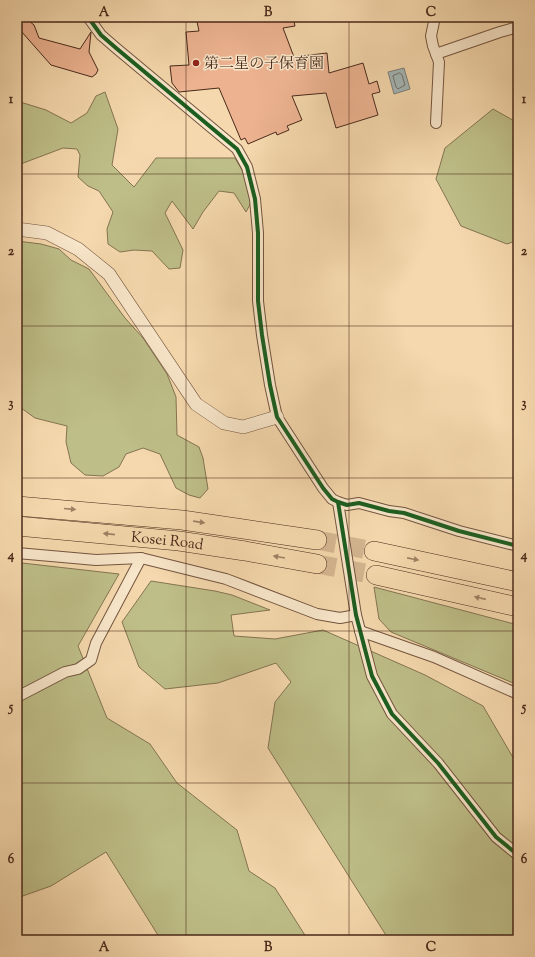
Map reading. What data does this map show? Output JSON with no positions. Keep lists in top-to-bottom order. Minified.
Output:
{"streets":{"highway":["Kosei Road"]},"places":["第二星の子保育園"],"grid":{"columns":["A","B","C"],"rows":["1","2","3","4","5","6"]}}
